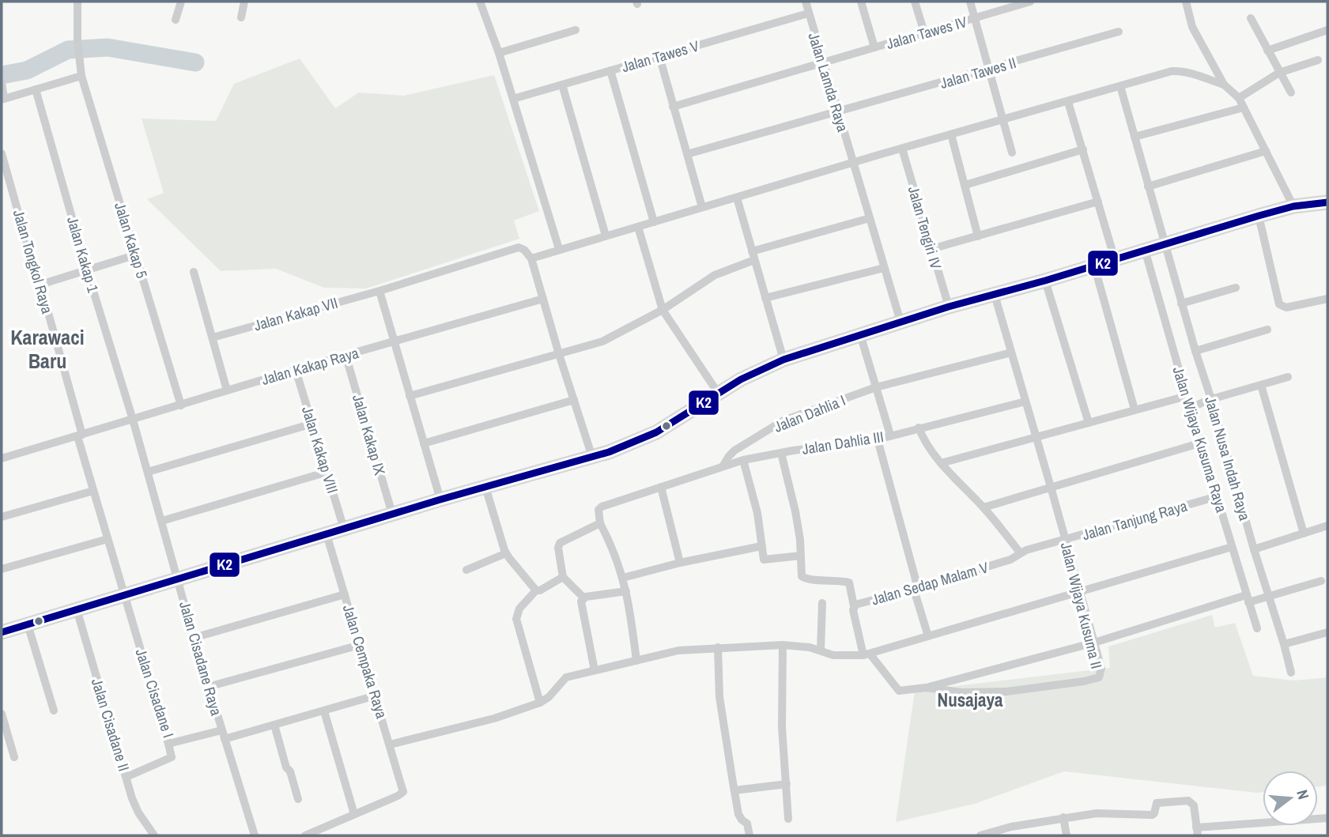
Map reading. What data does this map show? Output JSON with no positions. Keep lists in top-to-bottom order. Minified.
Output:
{"streets":{"street":["Jalan Tawes IV","Jalan Tawes V","Jalan Tawes II","Jalan Lamda Raya","Jalan Tengiri IV","Jalan Kakap 5","Jalan Kakap 1","Jalan Tongkol Raya","Jalan Kakap VII","Jalan Kakap Raya","Jalan Dahlia I","Jalan Kakap IX","Jalan Wijaya Kusuma Raya","Jalan Dahlia III","Jalan Kakap VIII","Jalan Nusa Indah Raya","Jalan Tanjung Raya","Jalan Sedap Malam V","Jalan Wijaya Kusuma II","Jalan Cisadane Raya","Jalan Cempaka Raya","Jalan Cisadane I","Jalan Cisadane II"]},"crossings":[["Jalan Tawes IV","Jalan Lamda Raya"],["Jalan Tawes V","Jalan Lamda Raya"],["Jalan Tawes II","Jalan Lamda Raya"],["Jalan Kakap 5","Jalan Kakap Raya"],["Jalan Kakap 1","Jalan Kakap Raya"],["Jalan Kakap 1","Jalan Cisadane Raya"],["Jalan Tongkol Raya","Jalan Kakap Raya"],["Jalan Tongkol Raya","Jalan Cisadane I"],["Jalan Kakap Raya","Jalan Kakap IX"],["Jalan Kakap Raya","Jalan Kakap VIII"],["Jalan Dahlia I","Jalan Dahlia III"],["Jalan Dahlia I","Jalan Wijaya Kusuma II"],["Jalan Wijaya Kusuma Raya","Jalan Tanjung Raya"],["Jalan Dahlia III","Jalan Wijaya Kusuma II"],["Jalan Tanjung Raya","Jalan Sedap Malam V"],["Jalan Tanjung Raya","Jalan Wijaya Kusuma II"],["Jalan Sedap Malam V","Jalan Wijaya Kusuma II"],["Jalan Cisadane Raya","Jalan Cisadane I"],["Jalan Cempaka Raya","Jalan Cisadane I"]],"districts":["Karawaci Baru","Nusajaya"],"lines":["transit line K2"],"north":"right"}
